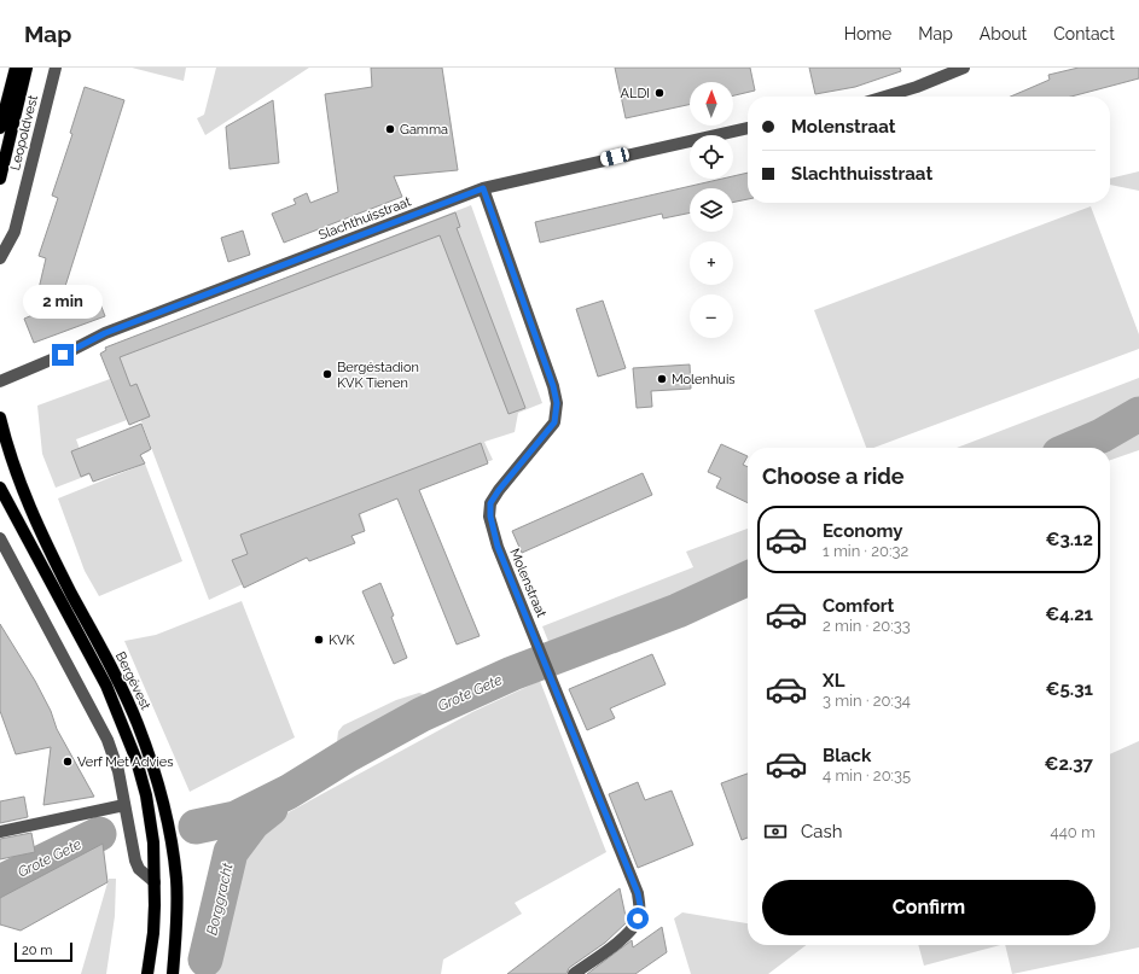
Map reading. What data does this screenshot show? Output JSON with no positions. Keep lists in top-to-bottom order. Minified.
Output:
{"streets":{"main road":["Leopoldvest","Bergévest"],"street":["Slachthuisstraat","Molenstraat"]},"crossings":[["Slachthuisstraat","Molenstraat"]],"water":["Grote Gete","Borggracht"],"places":["ALDI","Gamma","Bergéstadion KVK Tienen","Molenhuis","KVK","Verf Met Advies"],"scale_bar":"20 m","north":"top","page":{"header":"Map","nav":["Home","Map","About","Contact"],"map_buttons":["+","−"],"banner":["Molenstraat","Slachthuisstraat"],"bubble":"2 min","heading":"Choose a ride","list":[{"name":"Economy","note":"1 min · 20:32","value":"€3.12"},{"name":"Comfort","note":"2 min · 20:33","value":"€4.21"},{"name":"XL","note":"3 min · 20:34","value":"€5.31"},{"name":"Black","note":"4 min · 20:35","value":"€2.37"}],"pay":["Cash","440 m"],"buttons":"Confirm","scale":"20 m"}}
